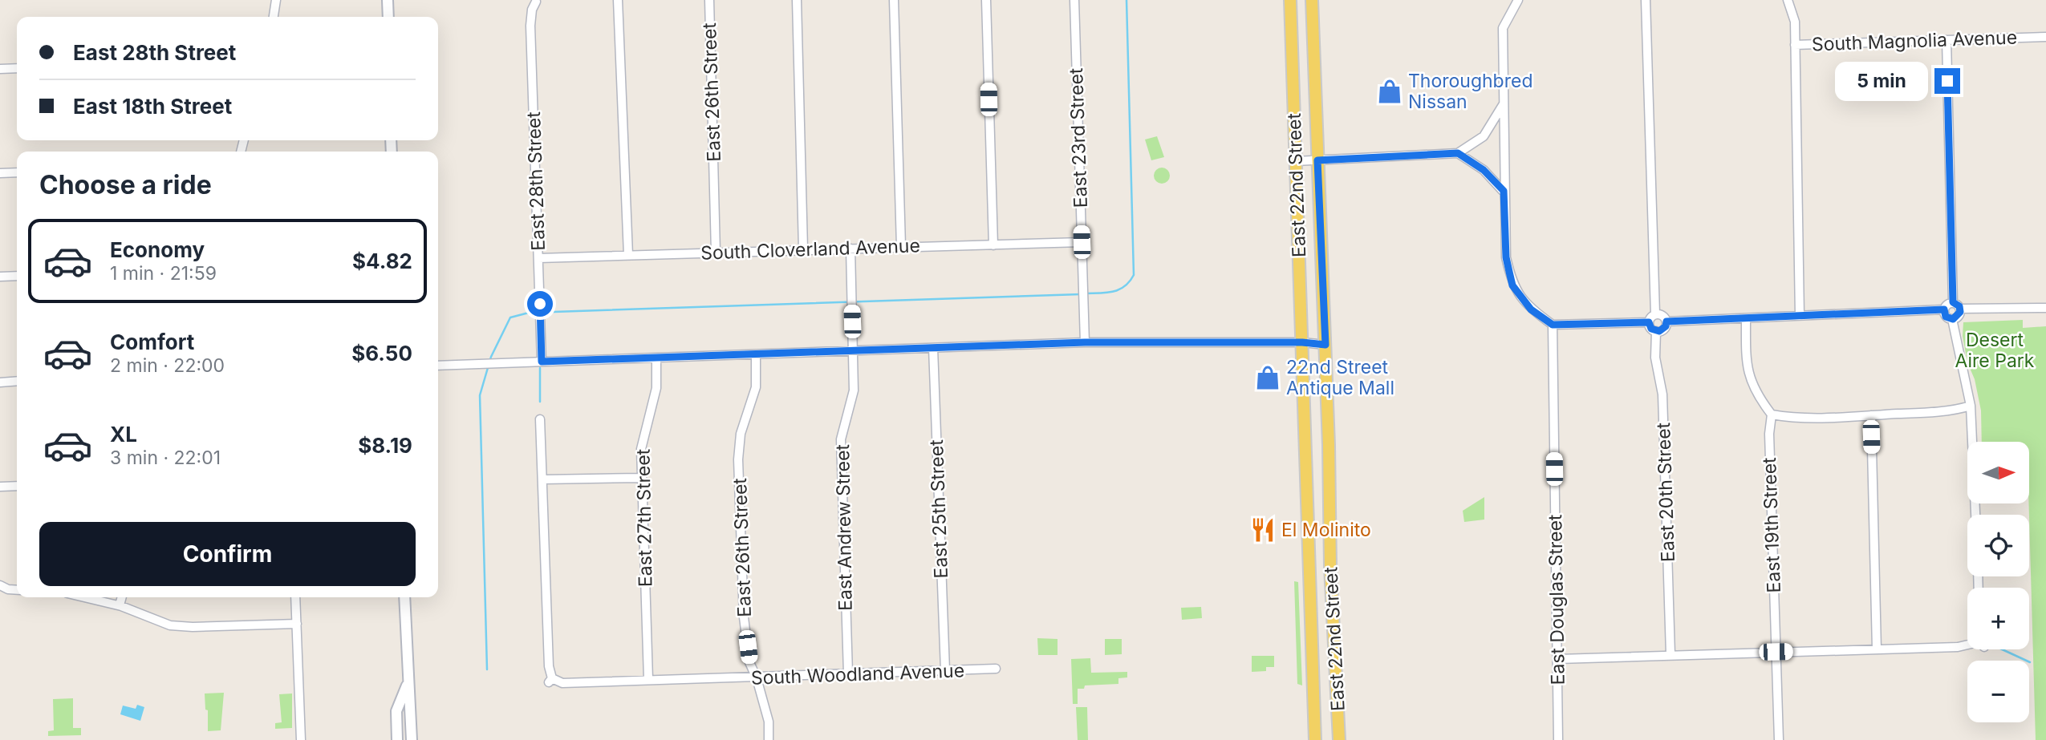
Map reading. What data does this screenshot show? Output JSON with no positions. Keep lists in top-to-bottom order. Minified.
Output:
{"streets":{"main road":["East 22nd Street"],"street":["South Magnolia Avenue","East 26th Street","East 23rd Street","East 28th Street","South Cloverland Avenue","East 20th Street","East 25th Street","East 27th Street","East 19th Street","East Andrew Street","East Douglas Street","South Woodland Avenue"]},"crossings":[["East 26th Street","South Cloverland Avenue"],["East 26th Street","South Woodland Avenue"],["East 23rd Street","South Cloverland Avenue"],["East 28th Street","South Cloverland Avenue"],["South Cloverland Avenue","East Andrew Street"],["East 25th Street","South Woodland Avenue"],["East 27th Street","South Woodland Avenue"],["East Andrew Street","South Woodland Avenue"]],"parks":["Desert Aire Park"],"places":{"shop":["Thoroughbred Nissan","22nd Street Antique Mall"],"restaurant":["El Molinito"]},"north":"right","page":{"banner":["East 28th Street","East 18th Street"],"bubble":"5 min","heading":"Choose a ride","list":[{"name":"Economy","note":"1 min · 21:59","value":"$4.82"},{"name":"Comfort","note":"2 min · 22:00","value":"$6.50"},{"name":"XL","note":"3 min · 22:01","value":"$8.19"}],"map_buttons":["+","−"],"buttons":"Confirm"}}
